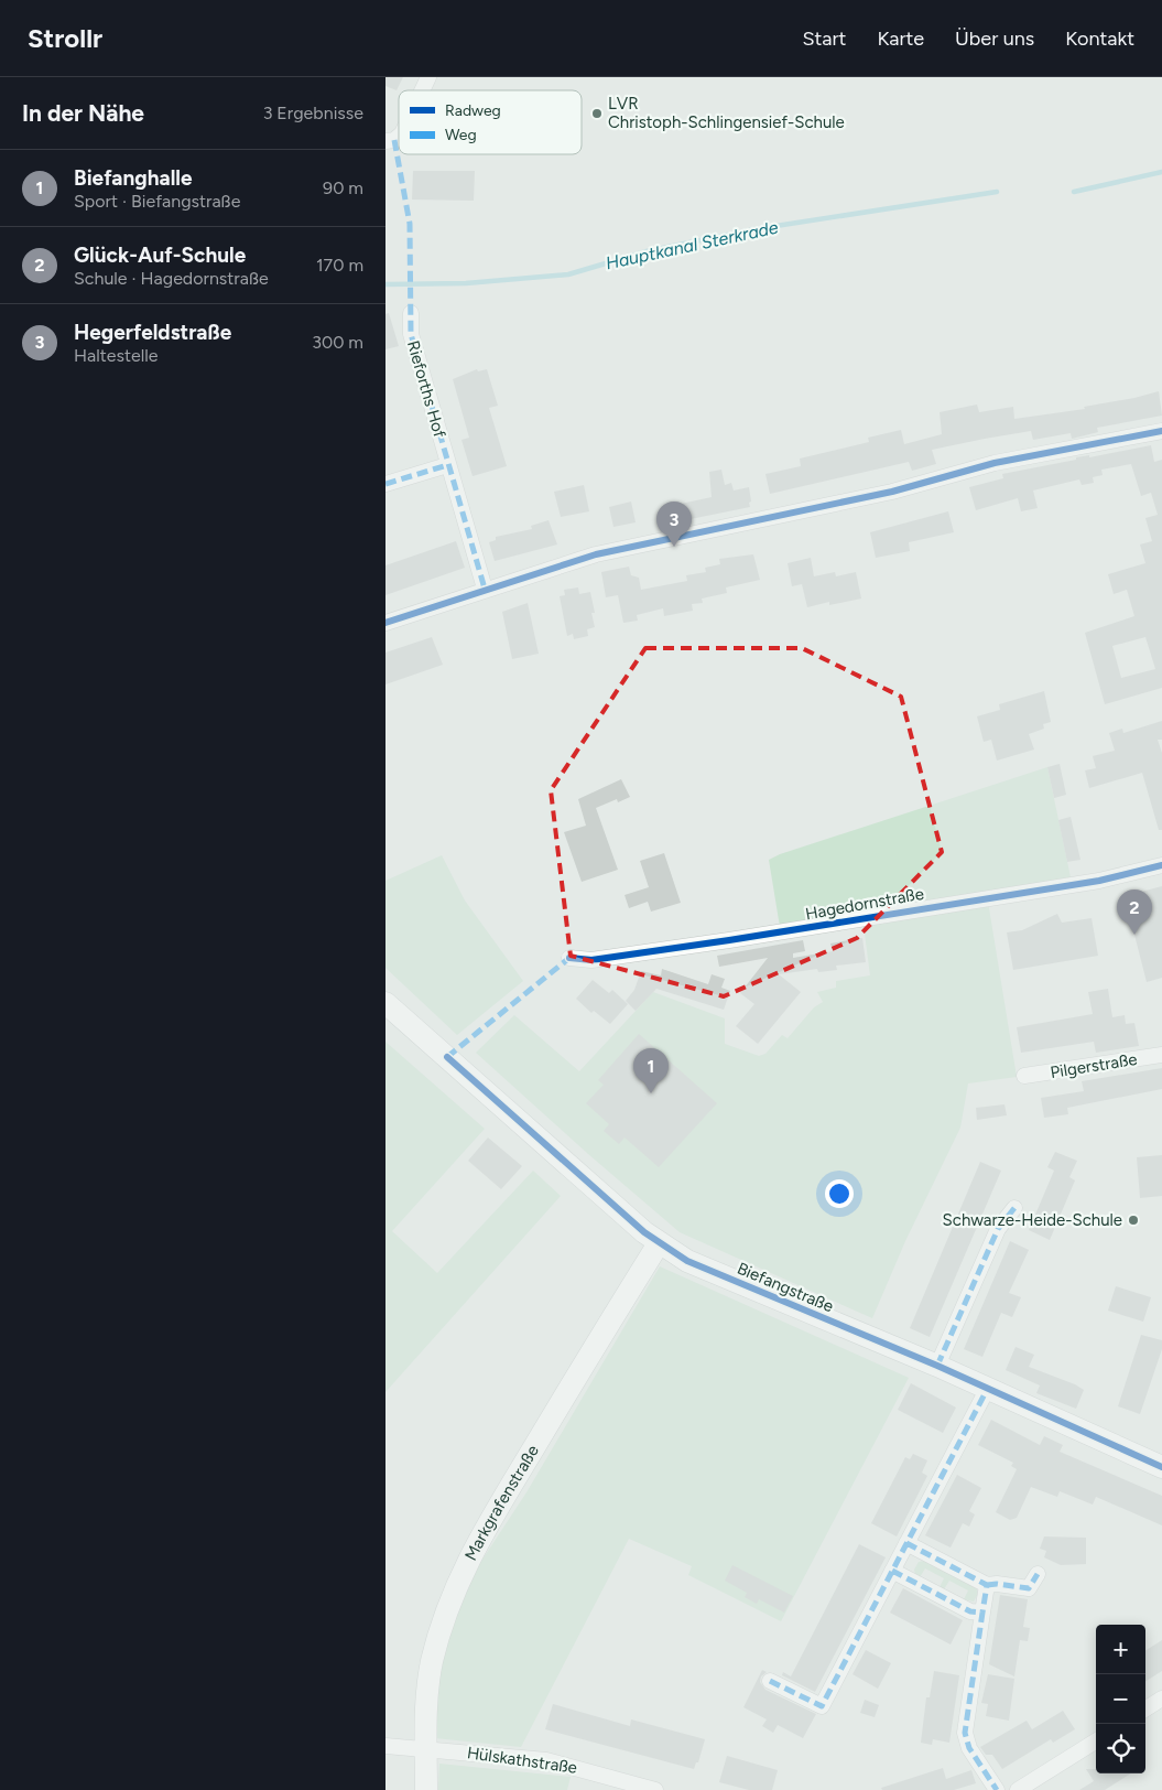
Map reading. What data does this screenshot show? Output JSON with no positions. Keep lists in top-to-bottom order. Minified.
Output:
{"streets":{"main road":["Biefangstraße","Markgrafenstraße"],"street":["Rieforths Hof","Hagedornstraße","Pilgerstraße","Hülskathstraße"]},"crossings":[["Biefangstraße","Markgrafenstraße"],["Markgrafenstraße","Hülskathstraße"]],"water":["Hauptkanal Sterkrade"],"places":["LVR Christoph-Schlingensief-Schule","Schwarze-Heide-Schule"],"legend":["Radweg","Weg"],"page":{"header":"Strollr","nav":["Start","Karte","Über uns","Kontakt"],"heading":["In der Nähe","3 Ergebnisse"],"list":[{"mark":"1","name":"Biefanghalle","note":"Sport · Biefangstraße","value":"90 m"},{"mark":"2","name":"Glück-Auf-Schule","note":"Schule · Hagedornstraße","value":"170 m"},{"mark":"3","name":"Hegerfeldstraße","note":"Haltestelle","value":"300 m"}],"pins":["3","2","1"],"map_buttons":["+","−"]}}
